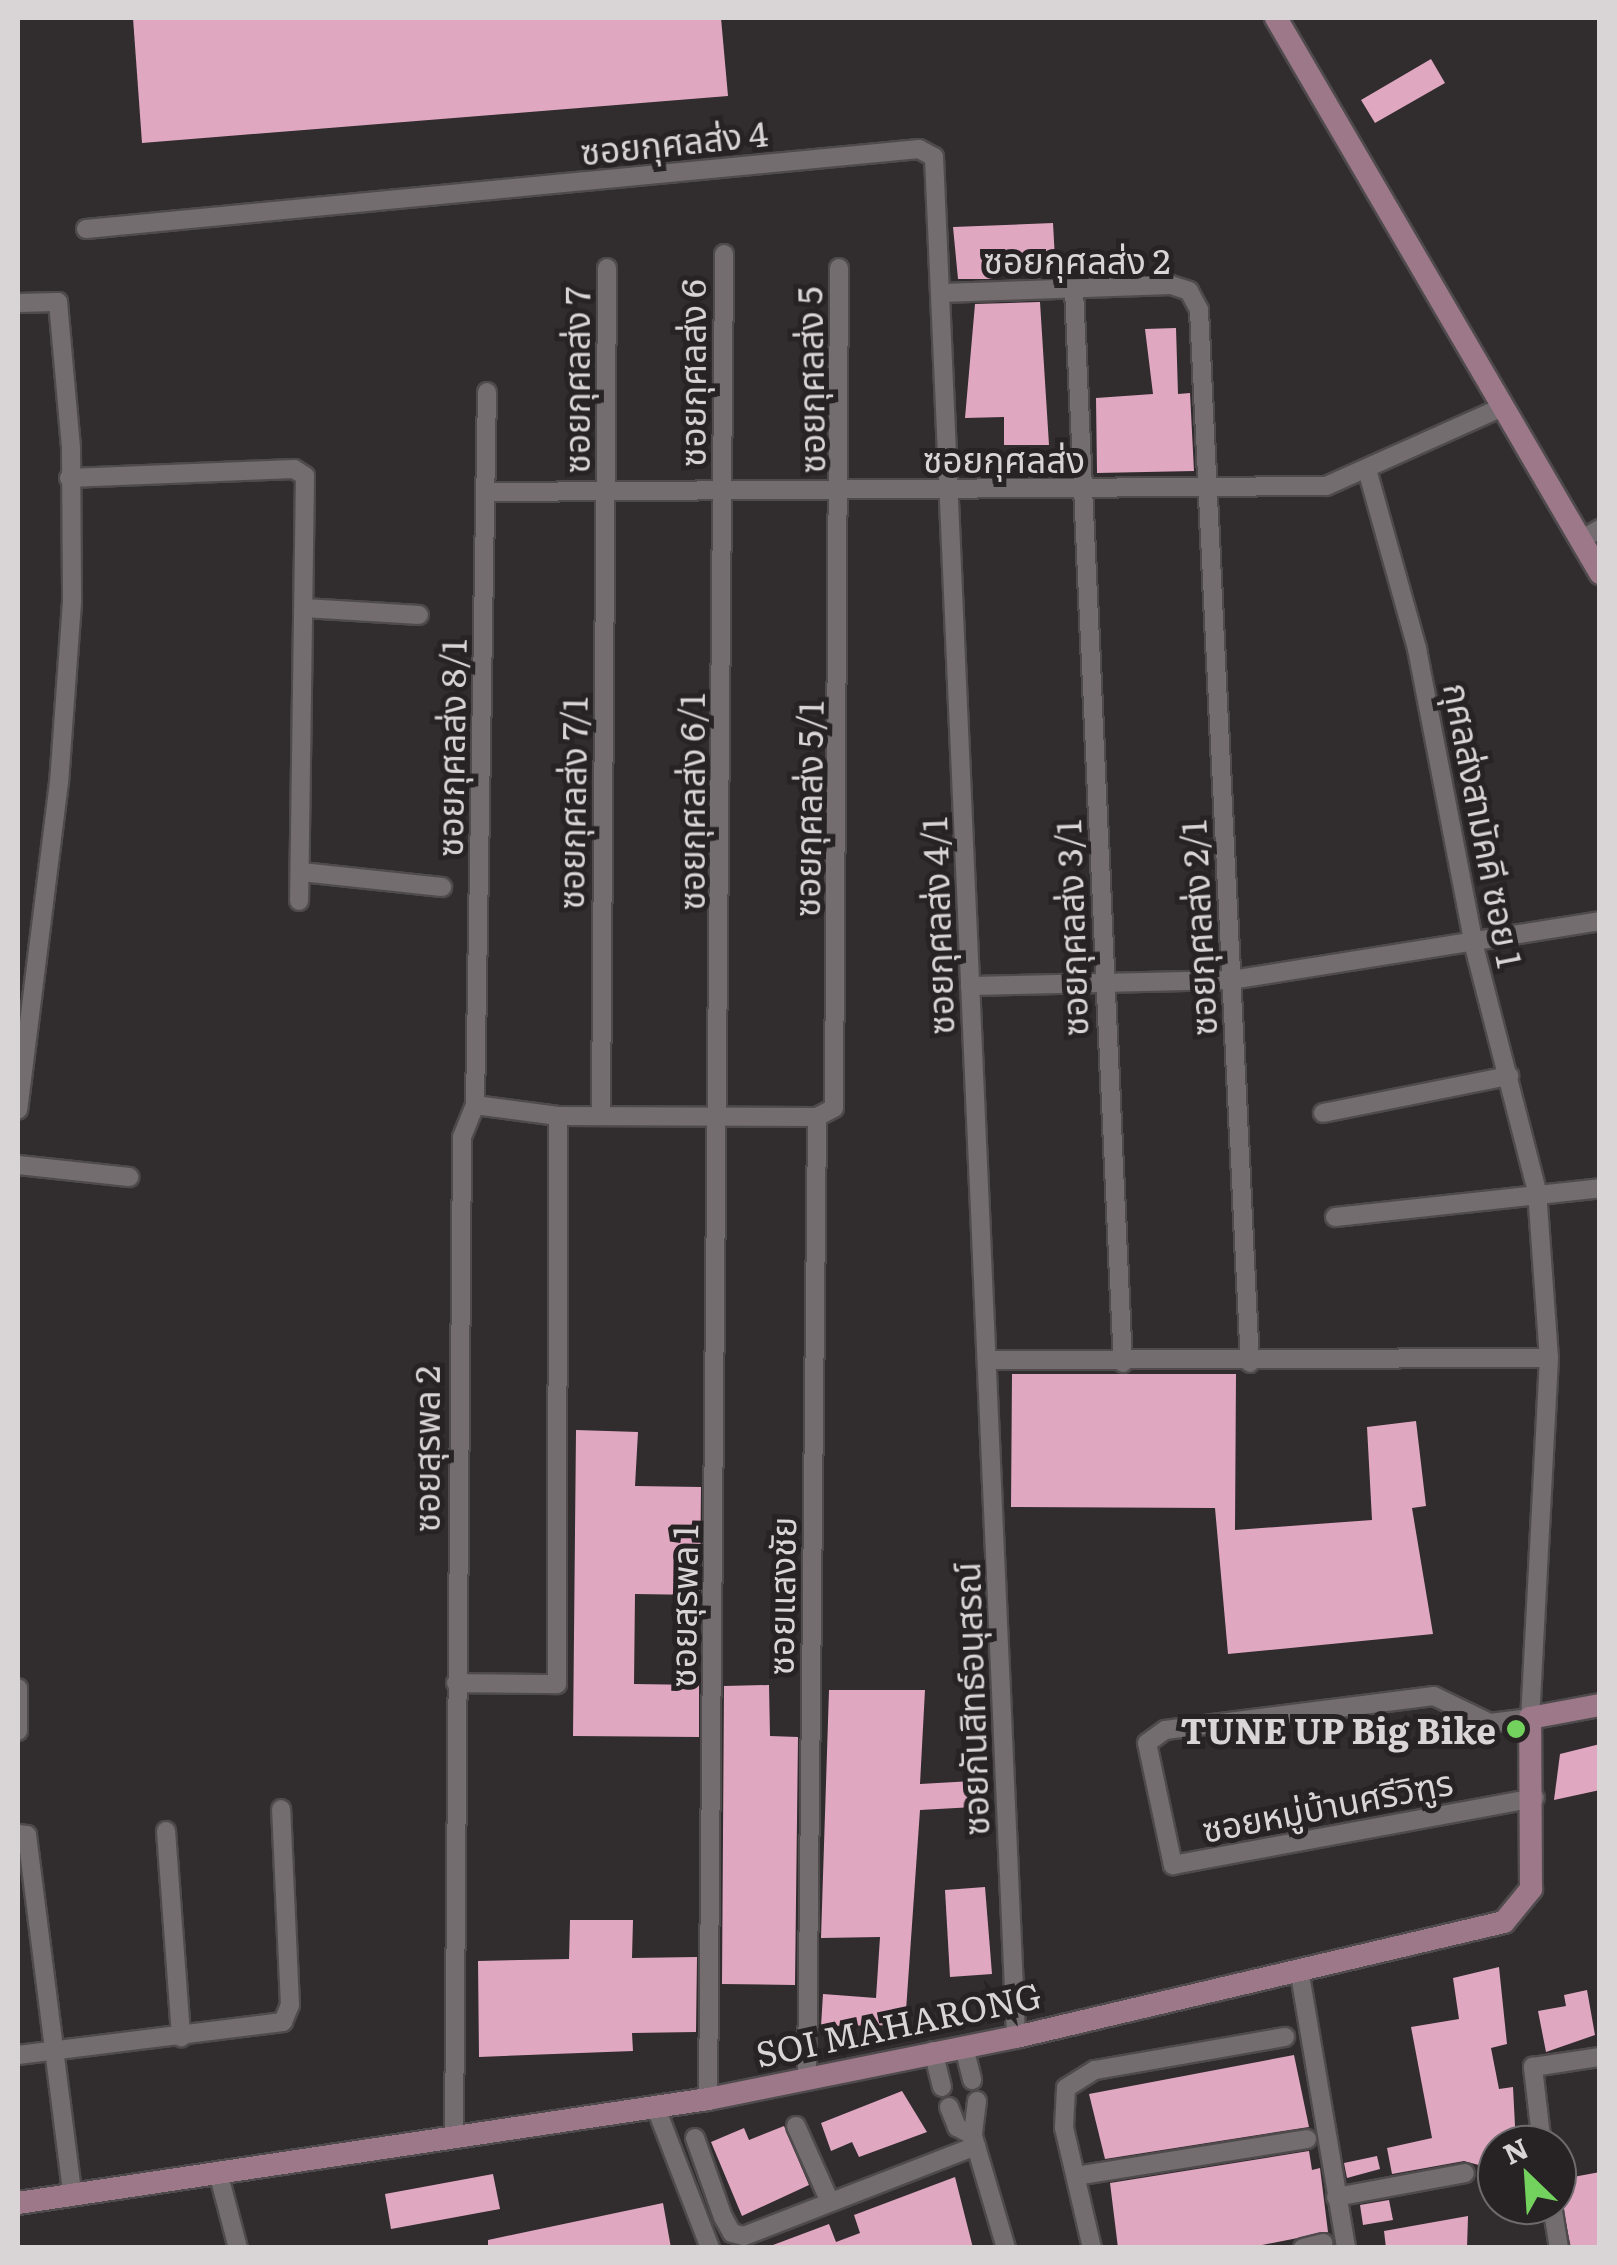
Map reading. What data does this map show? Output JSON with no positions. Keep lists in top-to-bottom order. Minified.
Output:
{"streets":{"street":["ซอยกุศลส่ง 4","ซอยกุศลส่ง 2","ซอยกุศลส่ง 6","ซอยกุศลส่ง 7","ซอยกุศลส่ง 5","ซอยกุศลส่ง","ซอยกุศลส่ง 8/1","ซอยกุศลส่ง 6/1","ซอยกุศลส่ง 7/1","ซอยกุศลส่ง 5/1","กุศลส่งสามัคคี ซอย 1","ซอยกุศลส่ง 4/1","ซอยกุศลส่ง 3/1","ซอยกุศลส่ง 2/1","ซอยสุรพล 2","ซอยแสงชัย","ซอยสุรพล 1","ซอยกันสิทธ์อนุสรณ์","ซอยหมู่บ้านศรีวิฑูร","SOI MAHARONG"]},"crossings":[["ซอยกุศลส่ง 4","ซอยกุศลส่ง 2"],["ซอยกุศลส่ง 4","ซอยกุศลส่ง"],["ซอยกุศลส่ง 4","ซอยกุศลส่ง 4/1"],["ซอยกุศลส่ง 2","ซอยกุศลส่ง"],["ซอยกุศลส่ง 2","ซอยกุศลส่ง 3/1"],["ซอยกุศลส่ง 2","ซอยกุศลส่ง 2/1"],["ซอยกุศลส่ง 6","ซอยกุศลส่ง"],["ซอยกุศลส่ง 6","ซอยกุศลส่ง 6/1"],["ซอยกุศลส่ง 7","ซอยกุศลส่ง"],["ซอยกุศลส่ง 7","ซอยกุศลส่ง 7/1"],["ซอยกุศลส่ง 5","ซอยกุศลส่ง"],["ซอยกุศลส่ง 5","ซอยกุศลส่ง 5/1"],["ซอยกุศลส่ง","ซอยกุศลส่ง 8/1"],["ซอยกุศลส่ง","ซอยกุศลส่ง 6/1"],["ซอยกุศลส่ง","ซอยกุศลส่ง 7/1"],["ซอยกุศลส่ง","ซอยกุศลส่ง 5/1"],["ซอยกุศลส่ง","กุศลส่งสามัคคี ซอย 1"],["ซอยกุศลส่ง","ซอยกุศลส่ง 4/1"],["ซอยกุศลส่ง","ซอยกุศลส่ง 3/1"],["ซอยกุศลส่ง","ซอยกุศลส่ง 2/1"],["ซอยกุศลส่ง 8/1","ซอยสุรพล 2"],["ซอยกุศลส่ง 6/1","ซอยสุรพล 1"],["ซอยกุศลส่ง 5/1","ซอยแสงชัย"],["กุศลส่งสามัคคี ซอย 1","ซอยหมู่บ้านศรีวิฑูร"],["กุศลส่งสามัคคี ซอย 1","SOI MAHARONG"],["ซอยกุศลส่ง 4/1","ซอยกันสิทธ์อนุสรณ์"],["ซอยสุรพล 2","SOI MAHARONG"],["ซอยแสงชัย","SOI MAHARONG"],["ซอยสุรพล 1","SOI MAHARONG"],["ซอยกันสิทธ์อนุสรณ์","SOI MAHARONG"],["ซอยหมู่บ้านศรีวิฑูร","SOI MAHARONG"]],"places":["TUNE UP Big Bike"],"north":"top left"}
